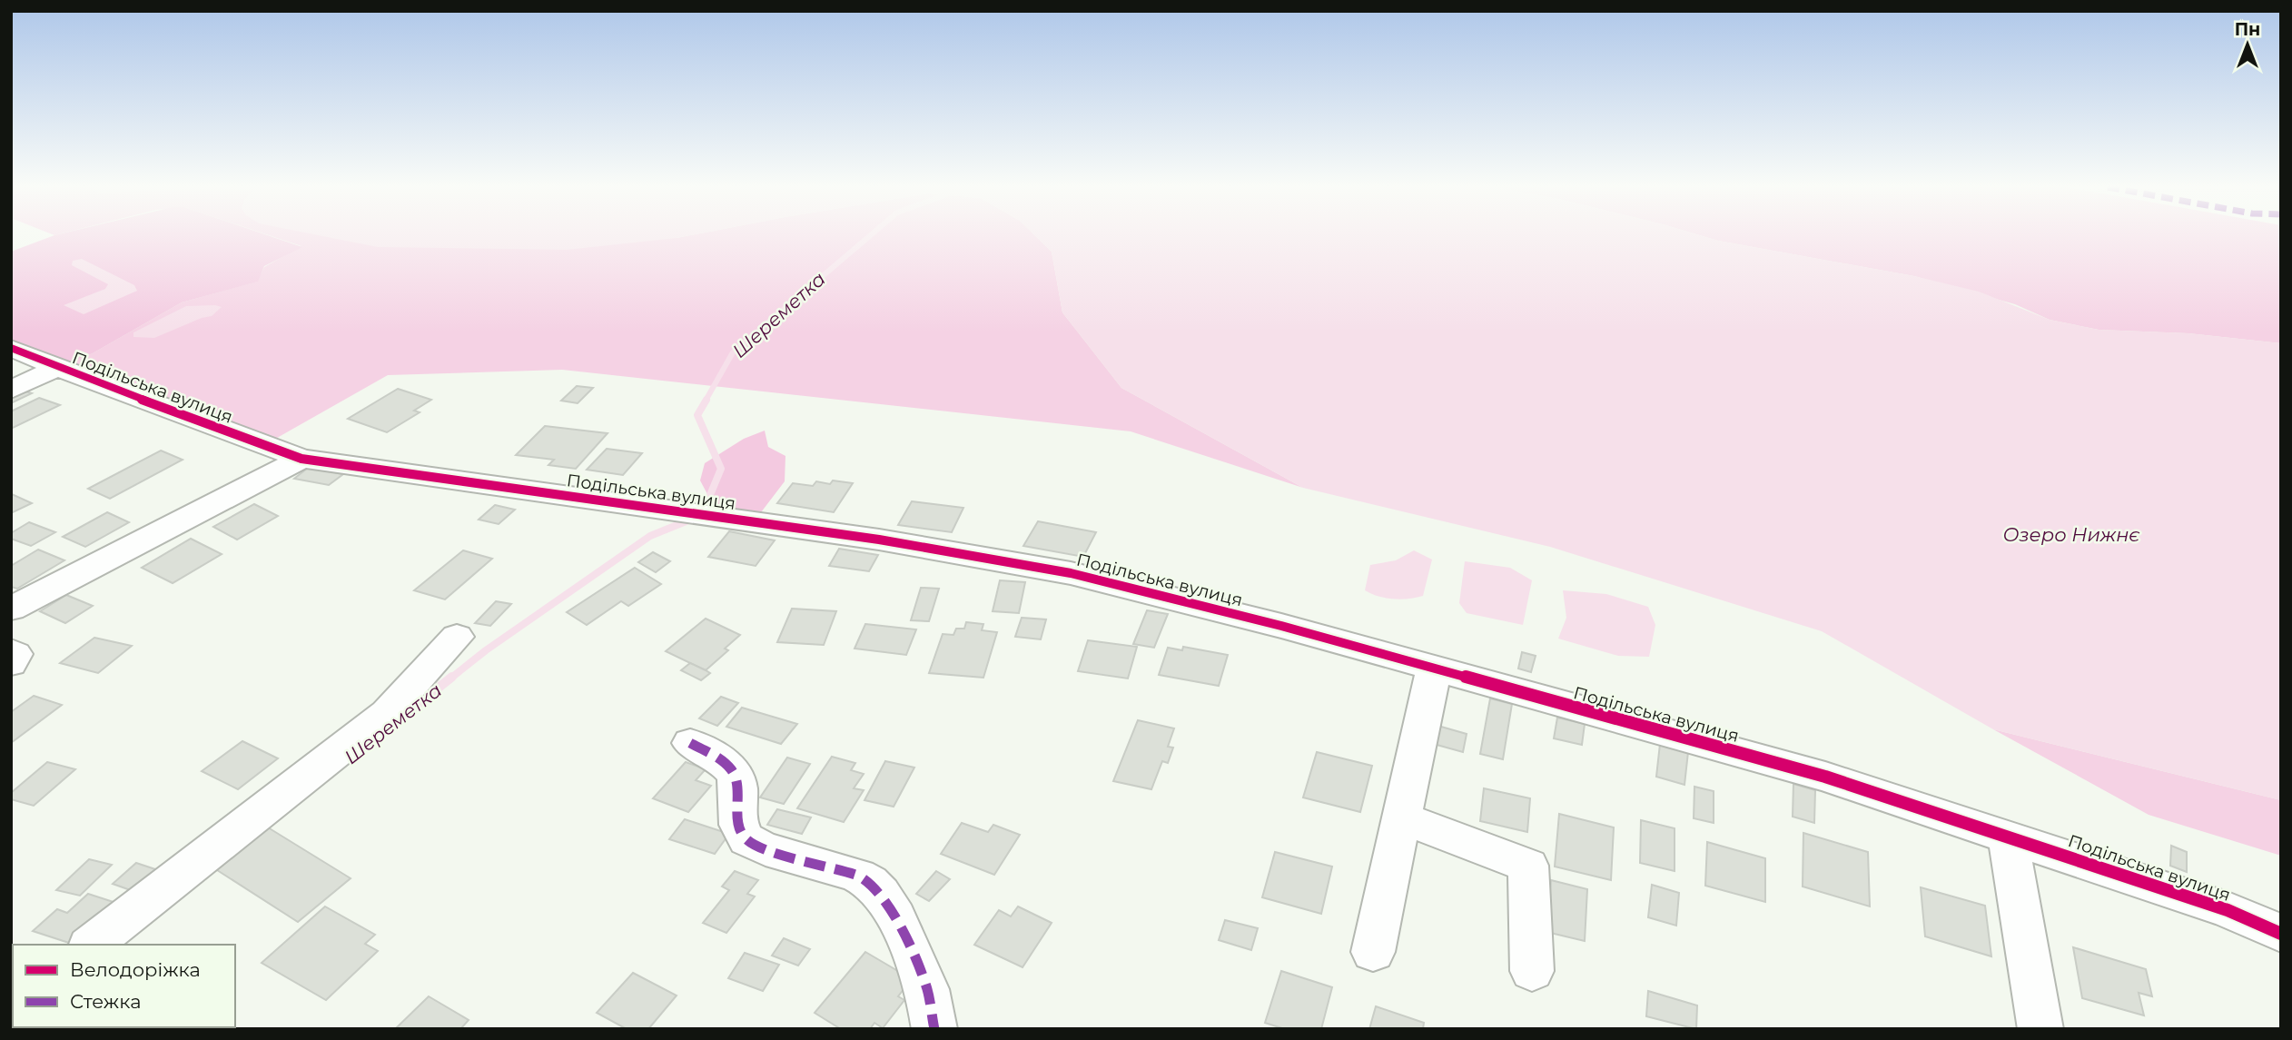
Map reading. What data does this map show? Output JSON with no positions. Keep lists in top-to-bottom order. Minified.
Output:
{"streets":{"street":["Подільська вулиця"]},"water":["Шереметка","Озеро Нижнє"],"legend":["Велодоріжка","Стежка"],"north":"top"}
